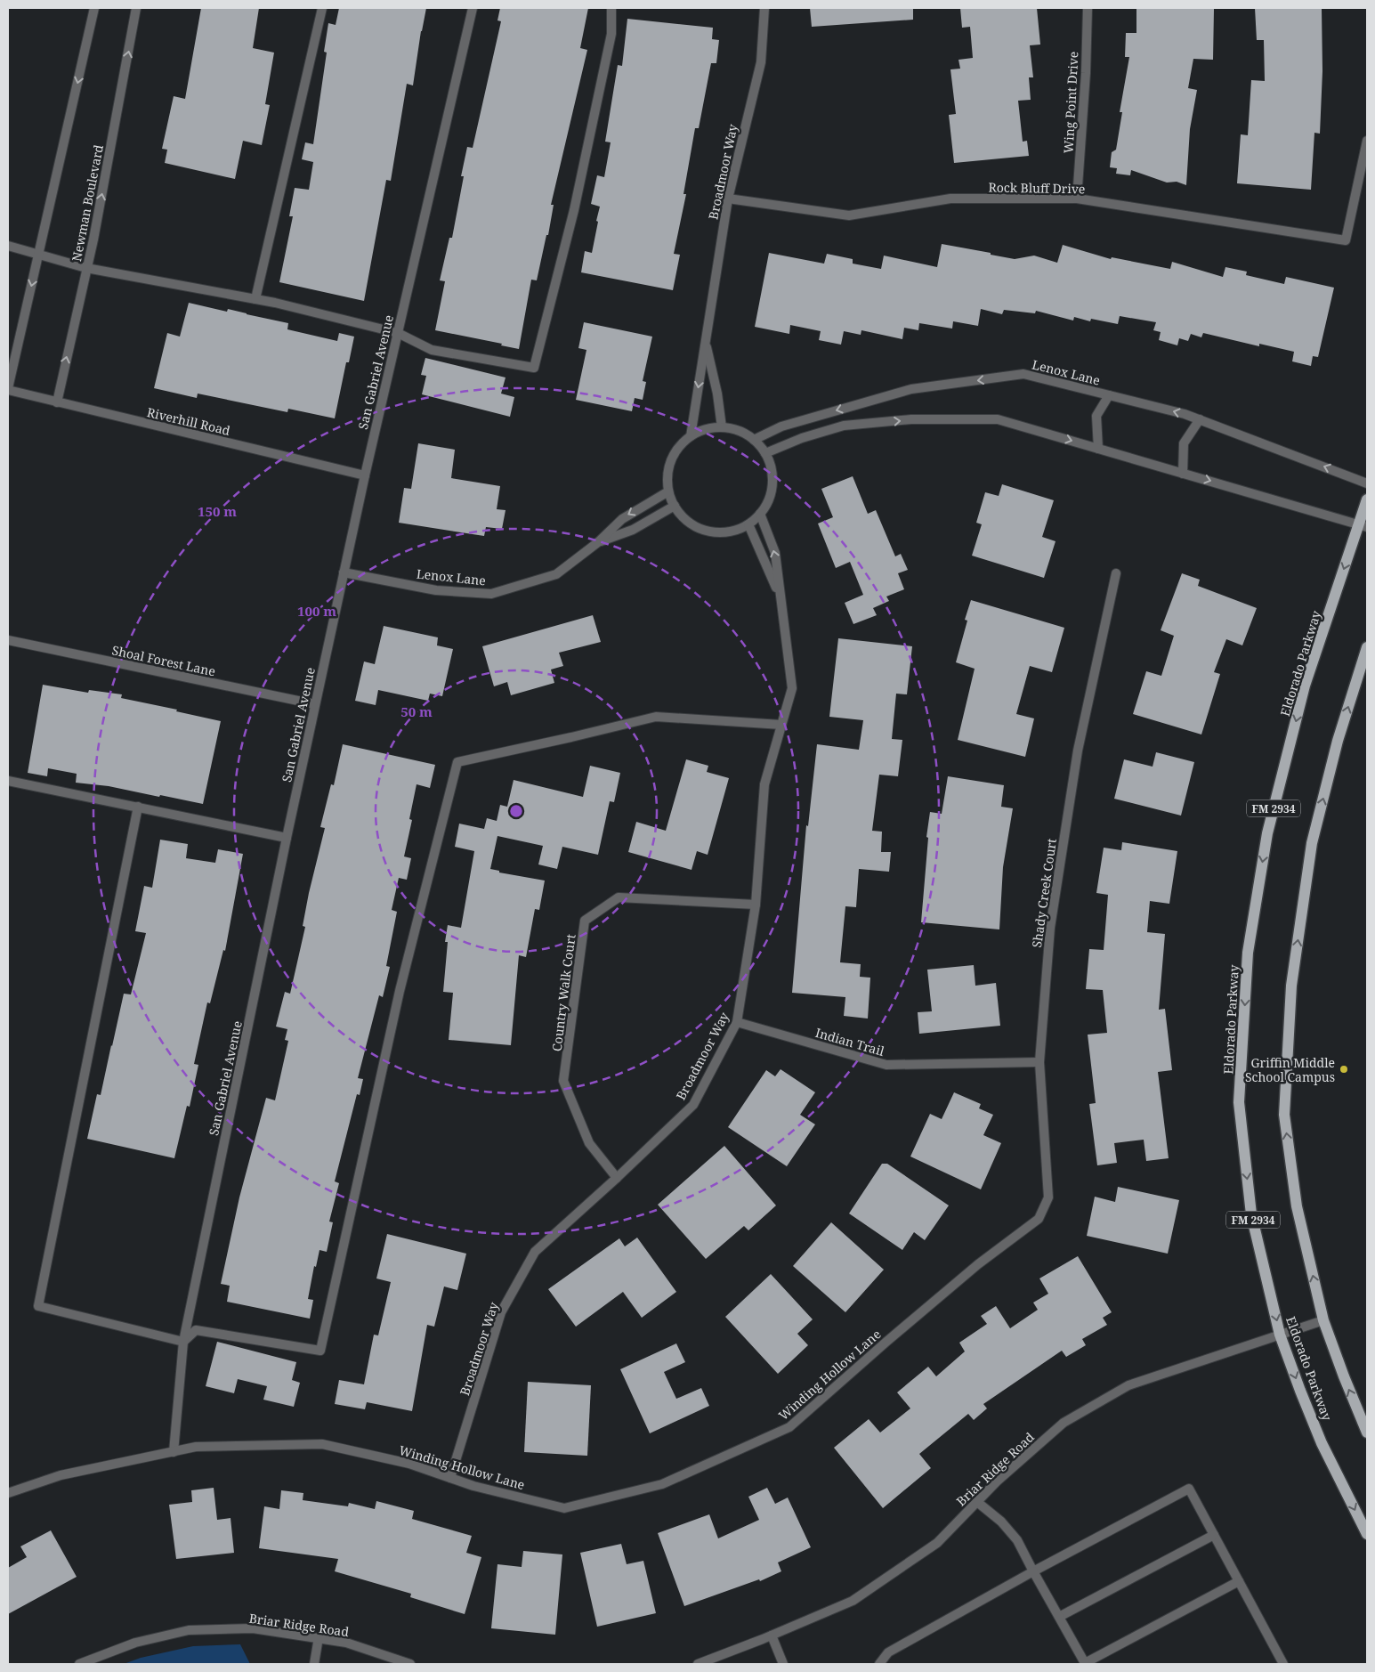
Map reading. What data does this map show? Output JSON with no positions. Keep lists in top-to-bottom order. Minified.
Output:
{"streets":{"main road":["Eldorado Parkway","FM 2934"],"street":["Wing Point Drive","Broadmoor Way","Rock Bluff Drive","Newman Boulevard","San Gabriel Avenue","Lenox Lane","Riverhill Road","Shoal Forest Lane","Shady Creek Court","Country Walk Court","Indian Trail","Winding Hollow Lane","Briar Ridge Road"]},"crossings":[["Wing Point Drive","Rock Bluff Drive"],["Broadmoor Way","Rock Bluff Drive"],["Broadmoor Way","Lenox Lane"],["Broadmoor Way","Country Walk Court"],["Broadmoor Way","Indian Trail"],["Broadmoor Way","Winding Hollow Lane"],["Newman Boulevard","Riverhill Road"],["San Gabriel Avenue","Lenox Lane"],["San Gabriel Avenue","Riverhill Road"],["San Gabriel Avenue","Shoal Forest Lane"],["San Gabriel Avenue","Winding Hollow Lane"],["Eldorado Parkway","Briar Ridge Road"],["FM 2934","Briar Ridge Road"],["Shady Creek Court","Indian Trail"],["Shady Creek Court","Winding Hollow Lane"]],"places":["Griffin Middle School Campus"],"rings":["150 m","100 m","50 m"]}
